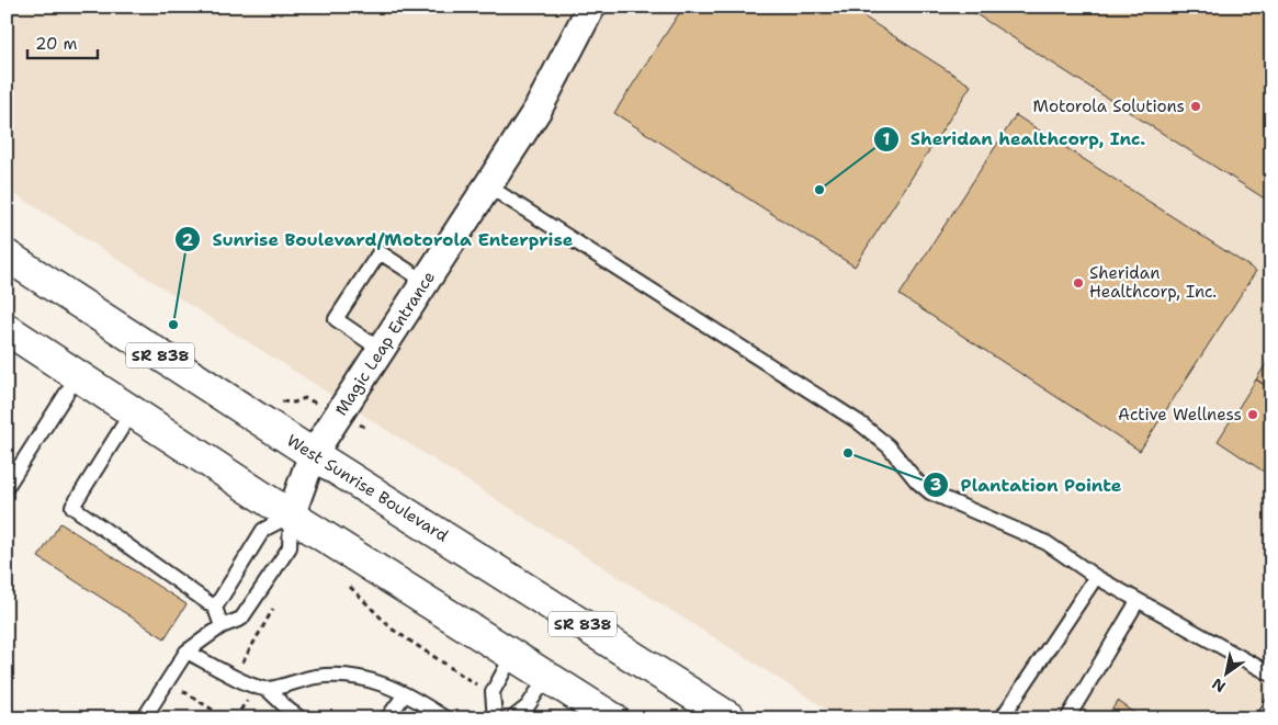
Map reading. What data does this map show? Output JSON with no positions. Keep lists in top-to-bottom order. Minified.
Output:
{"streets":{"highway":["SR 838","West Sunrise Boulevard"],"street":["Magic Leap Entrance"]},"crossings":[["Magic Leap Entrance","West Sunrise Boulevard"]],"places":["Motorola Solutions","Sheridan healthcorp, Inc.","Sheridan Healthcorp, Inc.","Sunrise Boulevard/Motorola Enterprise","Active Wellness","Plantation Pointe"],"scale_bar":"20 m","north":"bottom left"}
